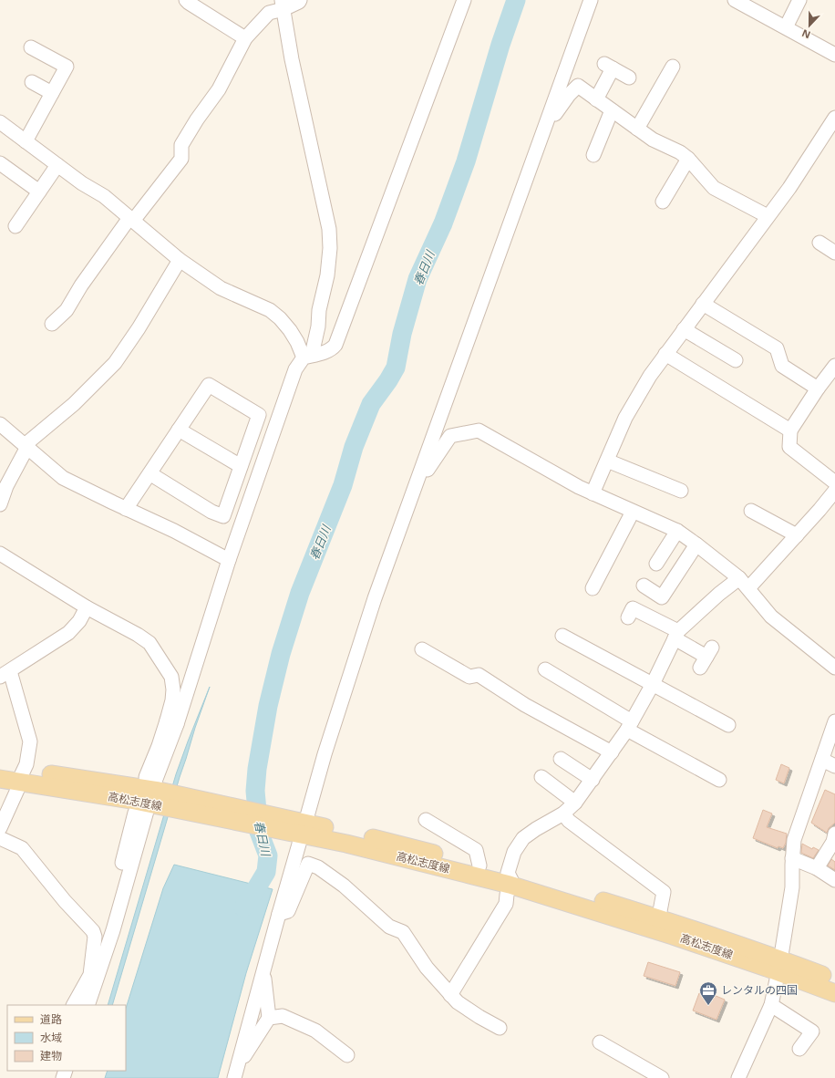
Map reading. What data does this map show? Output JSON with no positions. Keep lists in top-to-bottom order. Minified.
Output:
{"streets":{"main road":["高松志度線"]},"water":["春日川"],"places":{"office":["レンタルの四国"]},"legend":["道路","水域","建物"],"north":"bottom"}
